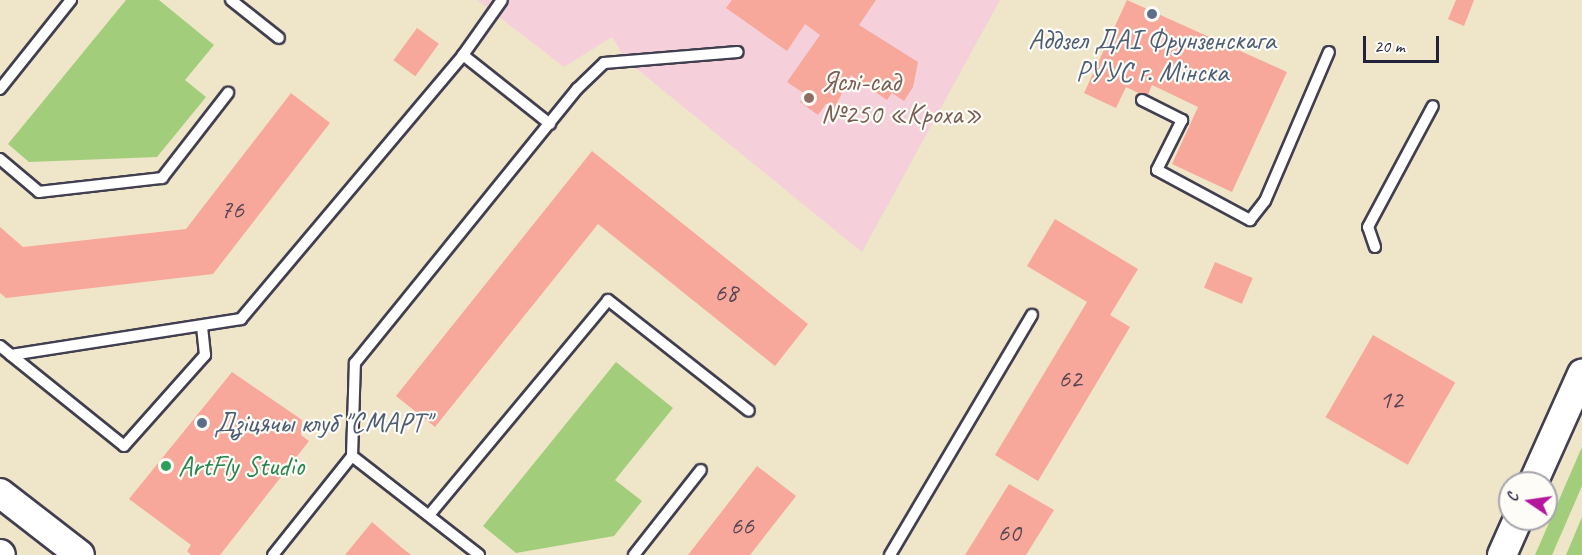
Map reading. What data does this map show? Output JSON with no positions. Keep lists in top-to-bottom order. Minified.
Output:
{"places":["Аддзел ДАІ Фрунзенскага РУУС г. Мінска","Яслі-сад №250 «Кроха»","Дзіцячы клуб \"СМАРТ\"","ArtFly Studio"],"house_numbers":["76","68","62","12","66","60"],"scale_bar":"20 m","north":"left"}
